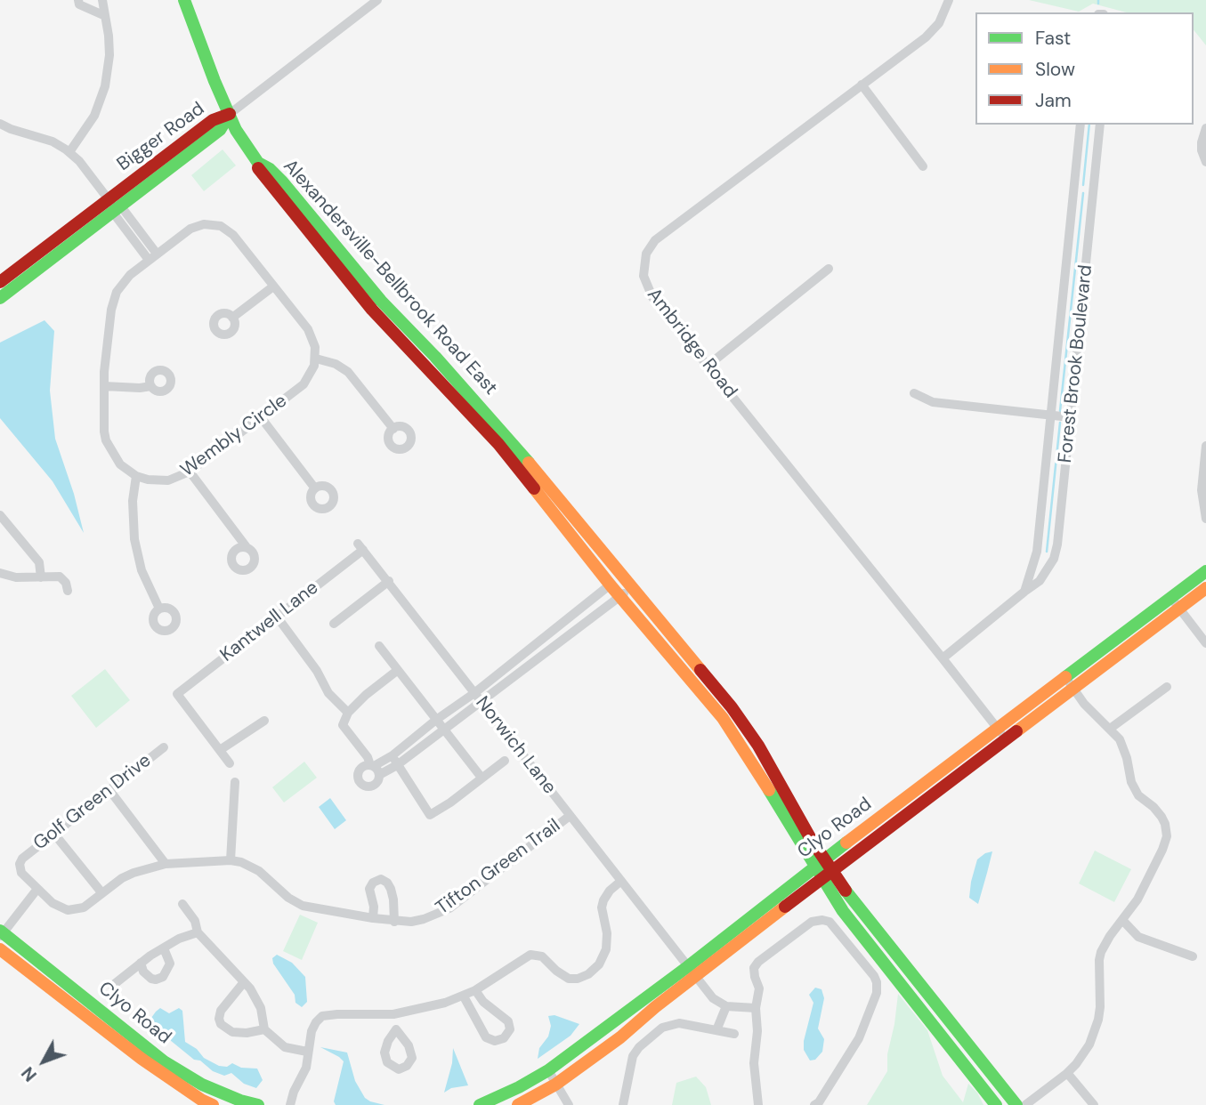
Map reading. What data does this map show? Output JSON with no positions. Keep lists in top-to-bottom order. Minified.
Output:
{"streets":{"main road":["Bigger Road","Alexandersville-Bellbrook Road East","Clyo Road"],"street":["Ambridge Road","Forest Brook Boulevard","Wembly Circle","Kantwell Lane","Norwich Lane","Golf Green Drive","Tifton Green Trail"]},"crossings":[["Bigger Road","Alexandersville-Bellbrook Road East"],["Alexandersville-Bellbrook Road East","Clyo Road"],["Ambridge Road","Forest Brook Boulevard"],["Ambridge Road","Clyo Road"],["Kantwell Lane","Norwich Lane"],["Norwich Lane","Clyo Road"],["Norwich Lane","Tifton Green Trail"],["Golf Green Drive","Tifton Green Trail"]],"legend":["Fast","Slow","Jam"],"north":"bottom left"}
